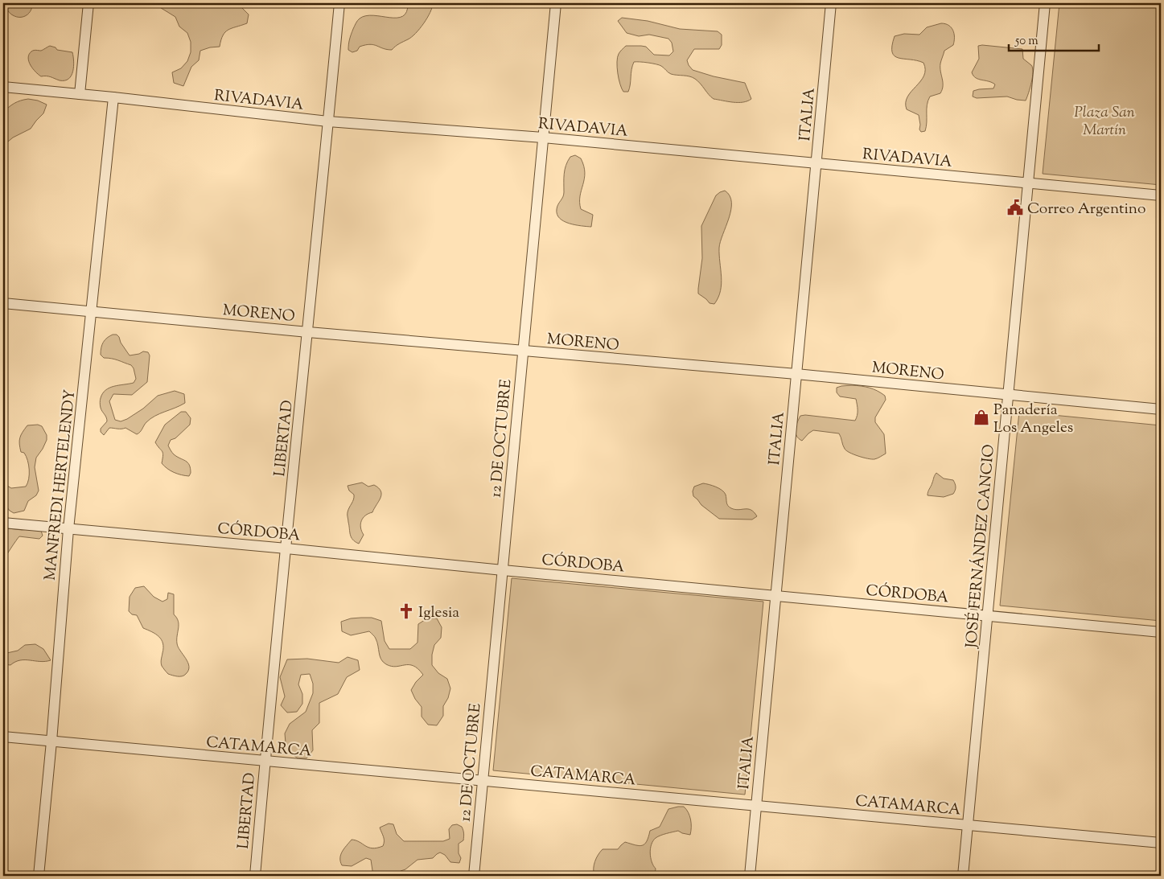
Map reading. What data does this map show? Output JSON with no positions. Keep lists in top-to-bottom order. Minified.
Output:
{"streets":{"street":["RIVADAVIA","ITALIA","MORENO","LIBERTAD","12 DE OCTUBRE","MANFREDI HERTELENDY","CÓRDOBA","JOSÉ FERNÁNDEZ CANCIO","CATAMARCA"]},"crossings":[["RIVADAVIA","ITALIA"],["RIVADAVIA","LIBERTAD"],["RIVADAVIA","12 DE OCTUBRE"],["RIVADAVIA","MANFREDI HERTELENDY"],["RIVADAVIA","JOSÉ FERNÁNDEZ CANCIO"],["ITALIA","MORENO"],["ITALIA","CÓRDOBA"],["ITALIA","CATAMARCA"],["MORENO","LIBERTAD"],["MORENO","12 DE OCTUBRE"],["MORENO","MANFREDI HERTELENDY"],["MORENO","JOSÉ FERNÁNDEZ CANCIO"],["LIBERTAD","CÓRDOBA"],["LIBERTAD","CATAMARCA"],["12 DE OCTUBRE","CÓRDOBA"],["12 DE OCTUBRE","CATAMARCA"],["MANFREDI HERTELENDY","CÓRDOBA"],["MANFREDI HERTELENDY","CATAMARCA"],["CÓRDOBA","JOSÉ FERNÁNDEZ CANCIO"],["JOSÉ FERNÁNDEZ CANCIO","CATAMARCA"]],"parks":["Plaza San Martín"],"places":{"public building":["Correo Argentino"],"shop":["Panadería Los Angeles"],"church":["Iglesia"]},"scale_bar":"50 m"}
